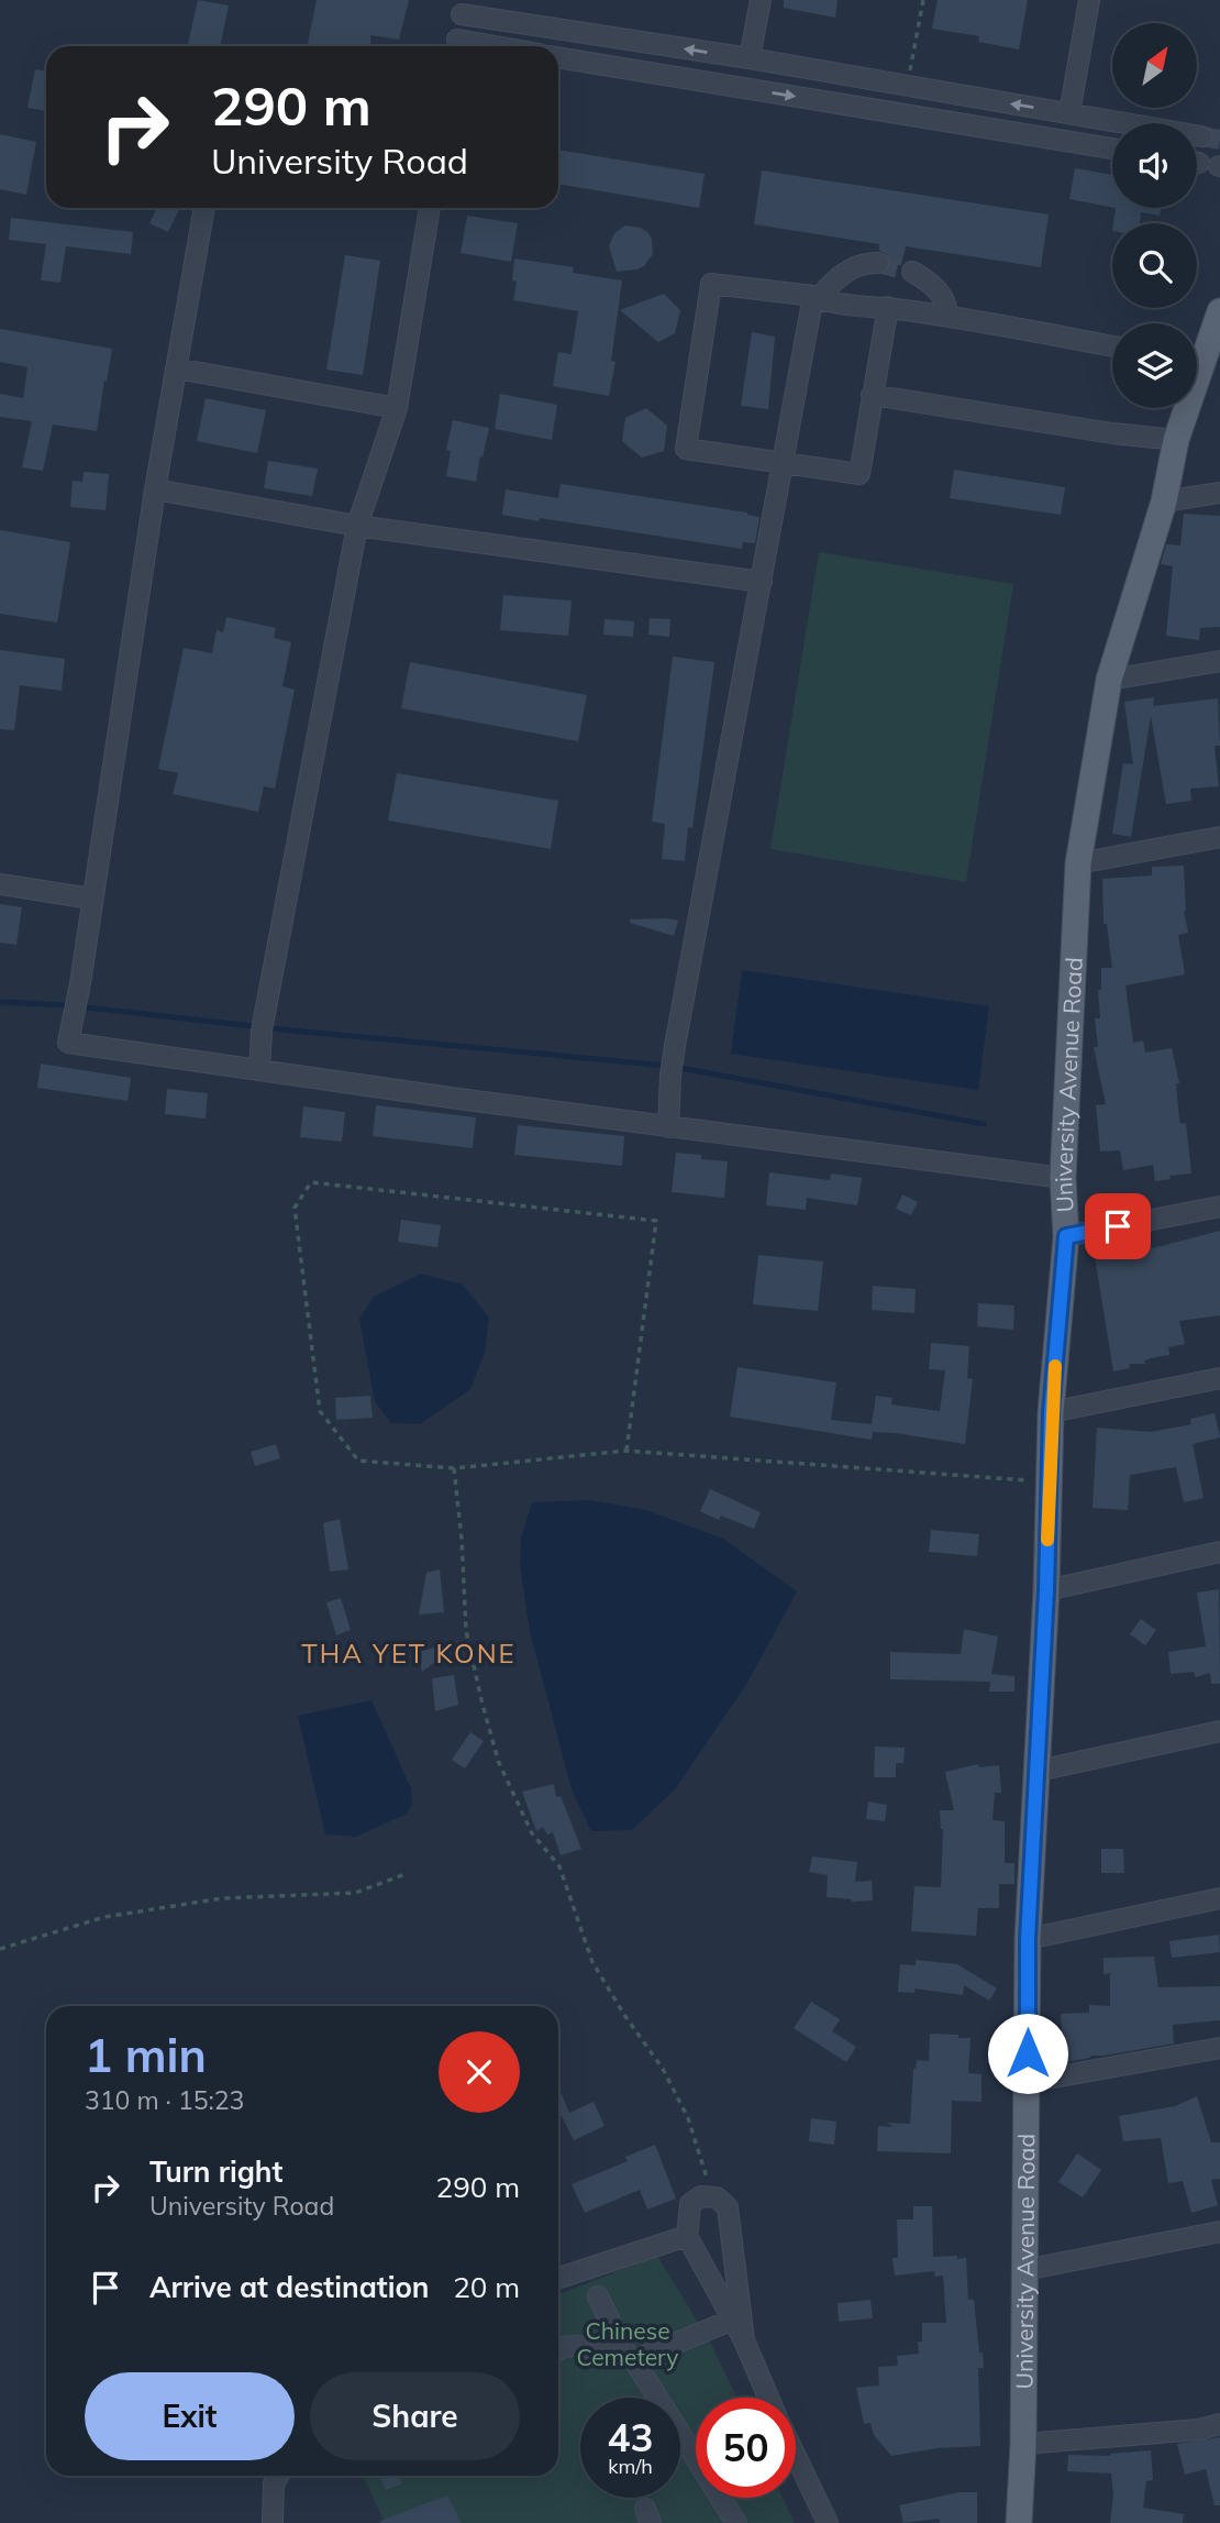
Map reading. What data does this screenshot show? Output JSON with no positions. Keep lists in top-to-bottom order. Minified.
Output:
{"streets":{"main road":["University Avenue Road"]},"districts":["THA YET KONE"],"parks":["Chinese Cemetery"],"north":"top right","page":{"turn":["290 m","University Road"],"heading":["1 min","310 m · 15:23"],"list":[{"name":"Turn right","note":"University Road","value":"290 m"},{"name":"Arrive at destination","value":"20 m"}],"buttons":["Exit","Share"],"speed":"43 km/h","limit":"50"}}
